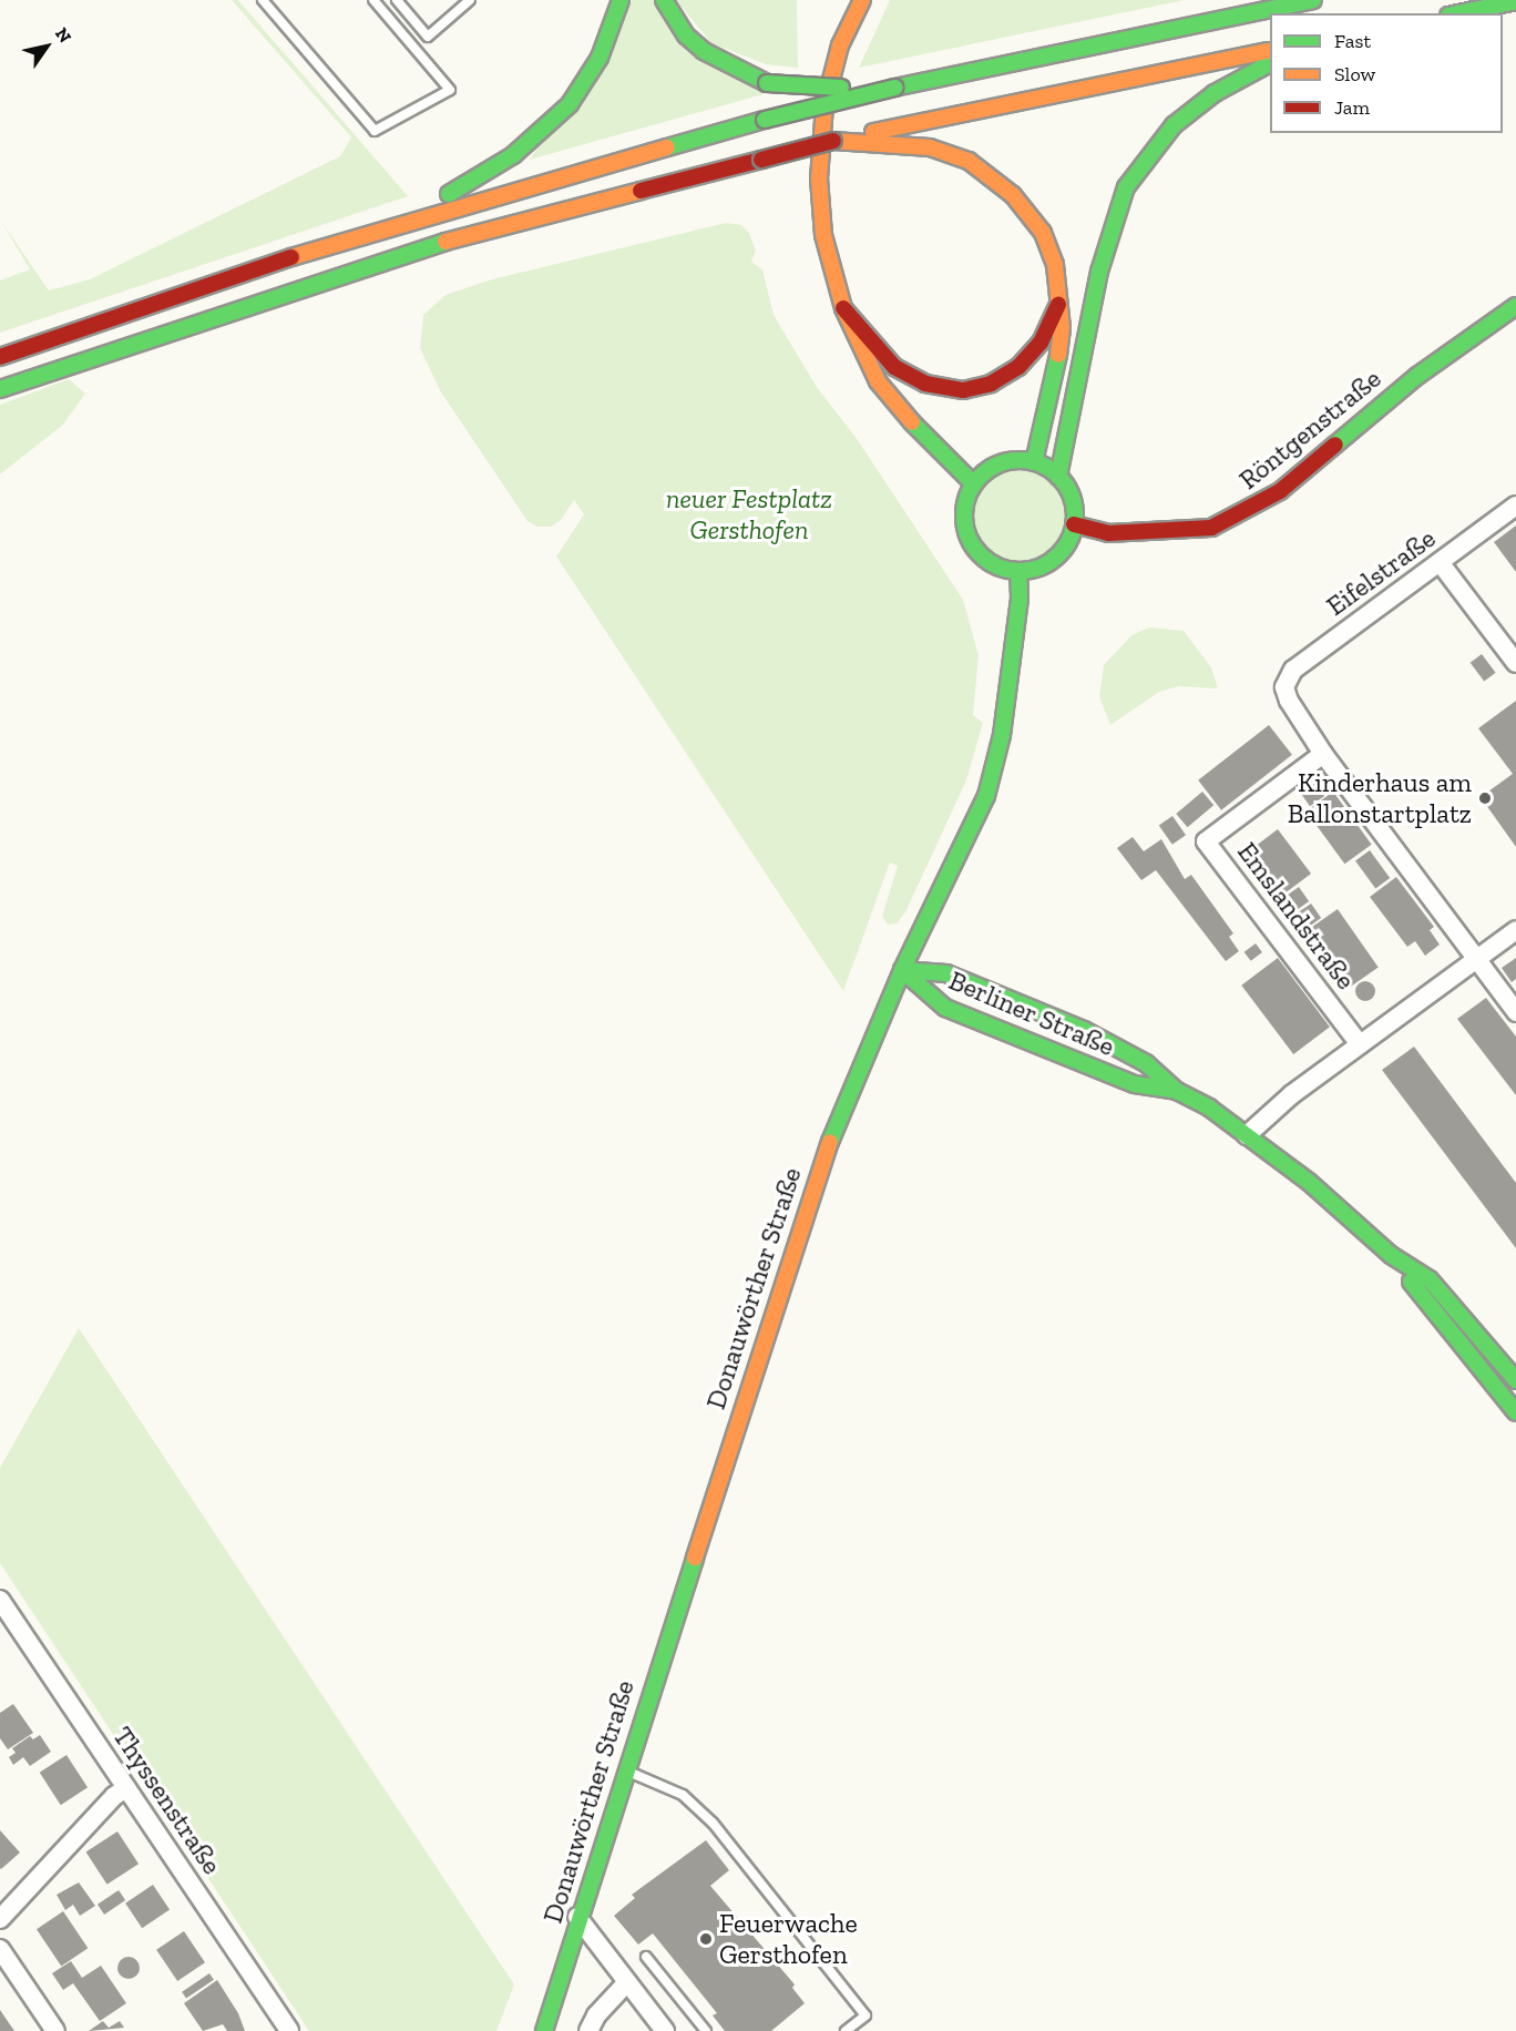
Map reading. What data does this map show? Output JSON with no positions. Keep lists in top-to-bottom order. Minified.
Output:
{"streets":{"main road":["Röntgenstraße","Berliner Straße","Donauwörther Straße"],"street":["Eifelstraße","Emslandstraße","Thyssenstraße"]},"crossings":[["Röntgenstraße","Donauwörther Straße"],["Eifelstraße","Emslandstraße"],["Berliner Straße","Donauwörther Straße"]],"parks":["neuer Festplatz Gersthofen"],"places":["Kinderhaus am Ballonstartplatz","Feuerwache Gersthofen"],"legend":["Fast","Slow","Jam"],"north":"top right"}
